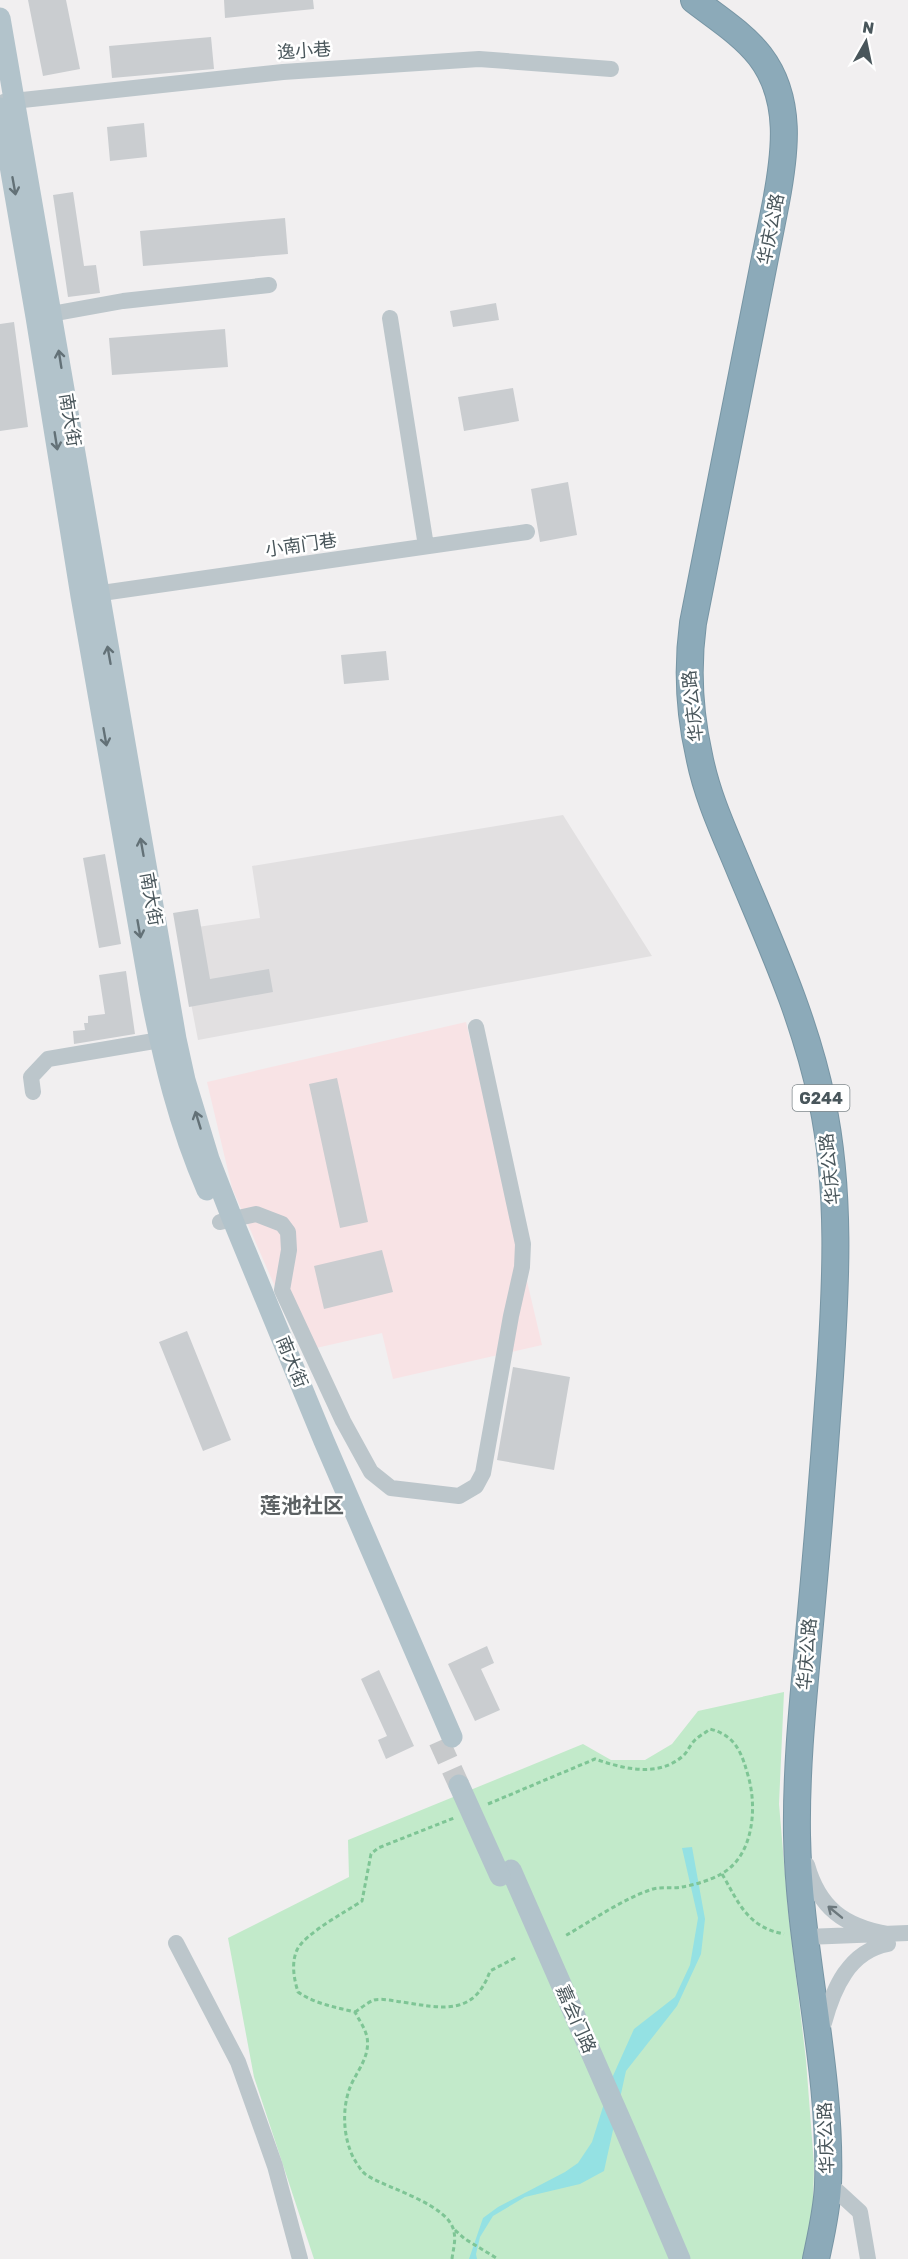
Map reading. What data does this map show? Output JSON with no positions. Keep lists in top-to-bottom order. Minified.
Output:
{"streets":{"highway":["华庆公路","G244"],"main road":["南大街","嘉会门路"],"street":["逸小巷","小南门巷"]},"crossings":[["逸小巷","南大街"],["南大街","小南门巷"]],"districts":["莲池社区"],"north":"top"}
